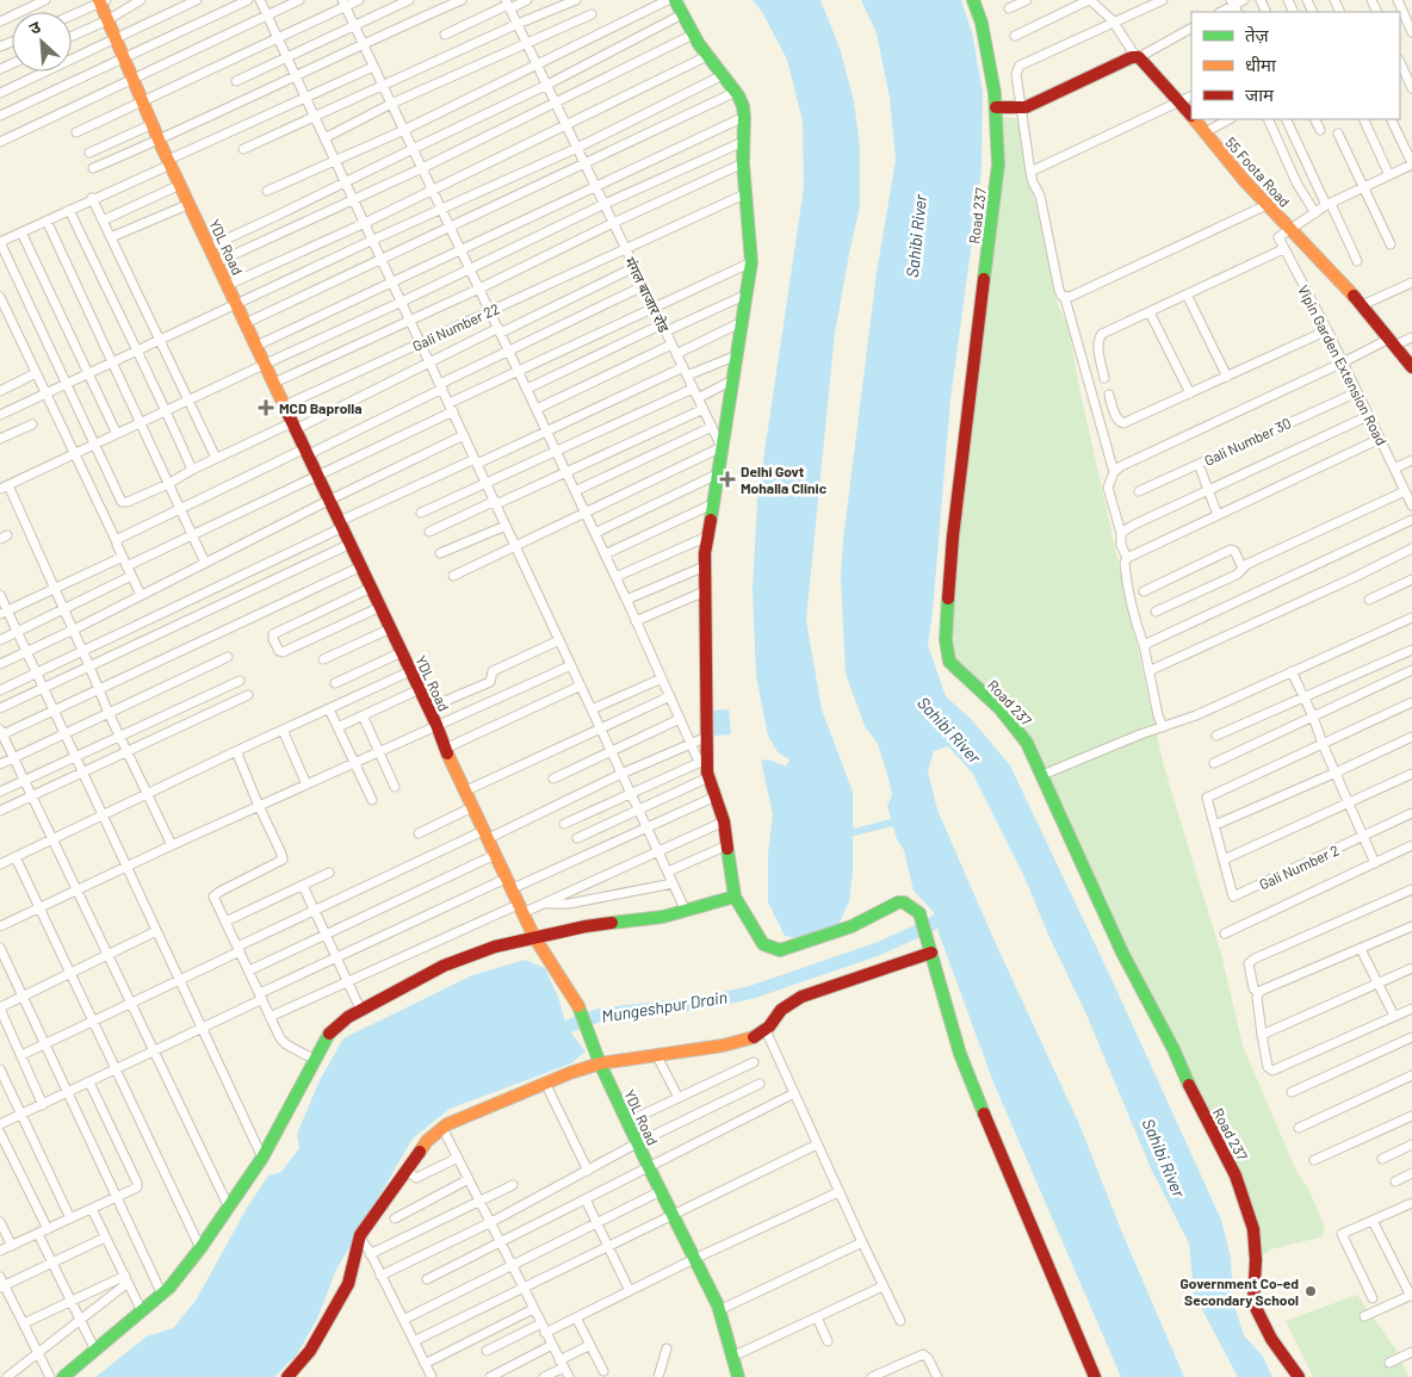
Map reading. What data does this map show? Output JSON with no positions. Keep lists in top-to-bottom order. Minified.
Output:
{"streets":{"street":["55 Foota Road","Road 237","YDL Road","मंगल बाजार रोड","Gali Number 22","Vipin Garden Extension Road","Gali Number 30","Gali Number 2"]},"crossings":[["YDL Road","Gali Number 22"],["मंगल बाजार रोड","Gali Number 22"],["Vipin Garden Extension Road","Gali Number 30"]],"water":["Sahibi River","Mungeshpur Drain"],"places":{"health":["MCD Baprolla","Delhi Govt Mohalla Clinic"],"other":["Government Co-ed Secondary School"]},"legend":["तेज़","धीमा","जाम"],"north":"top left"}
